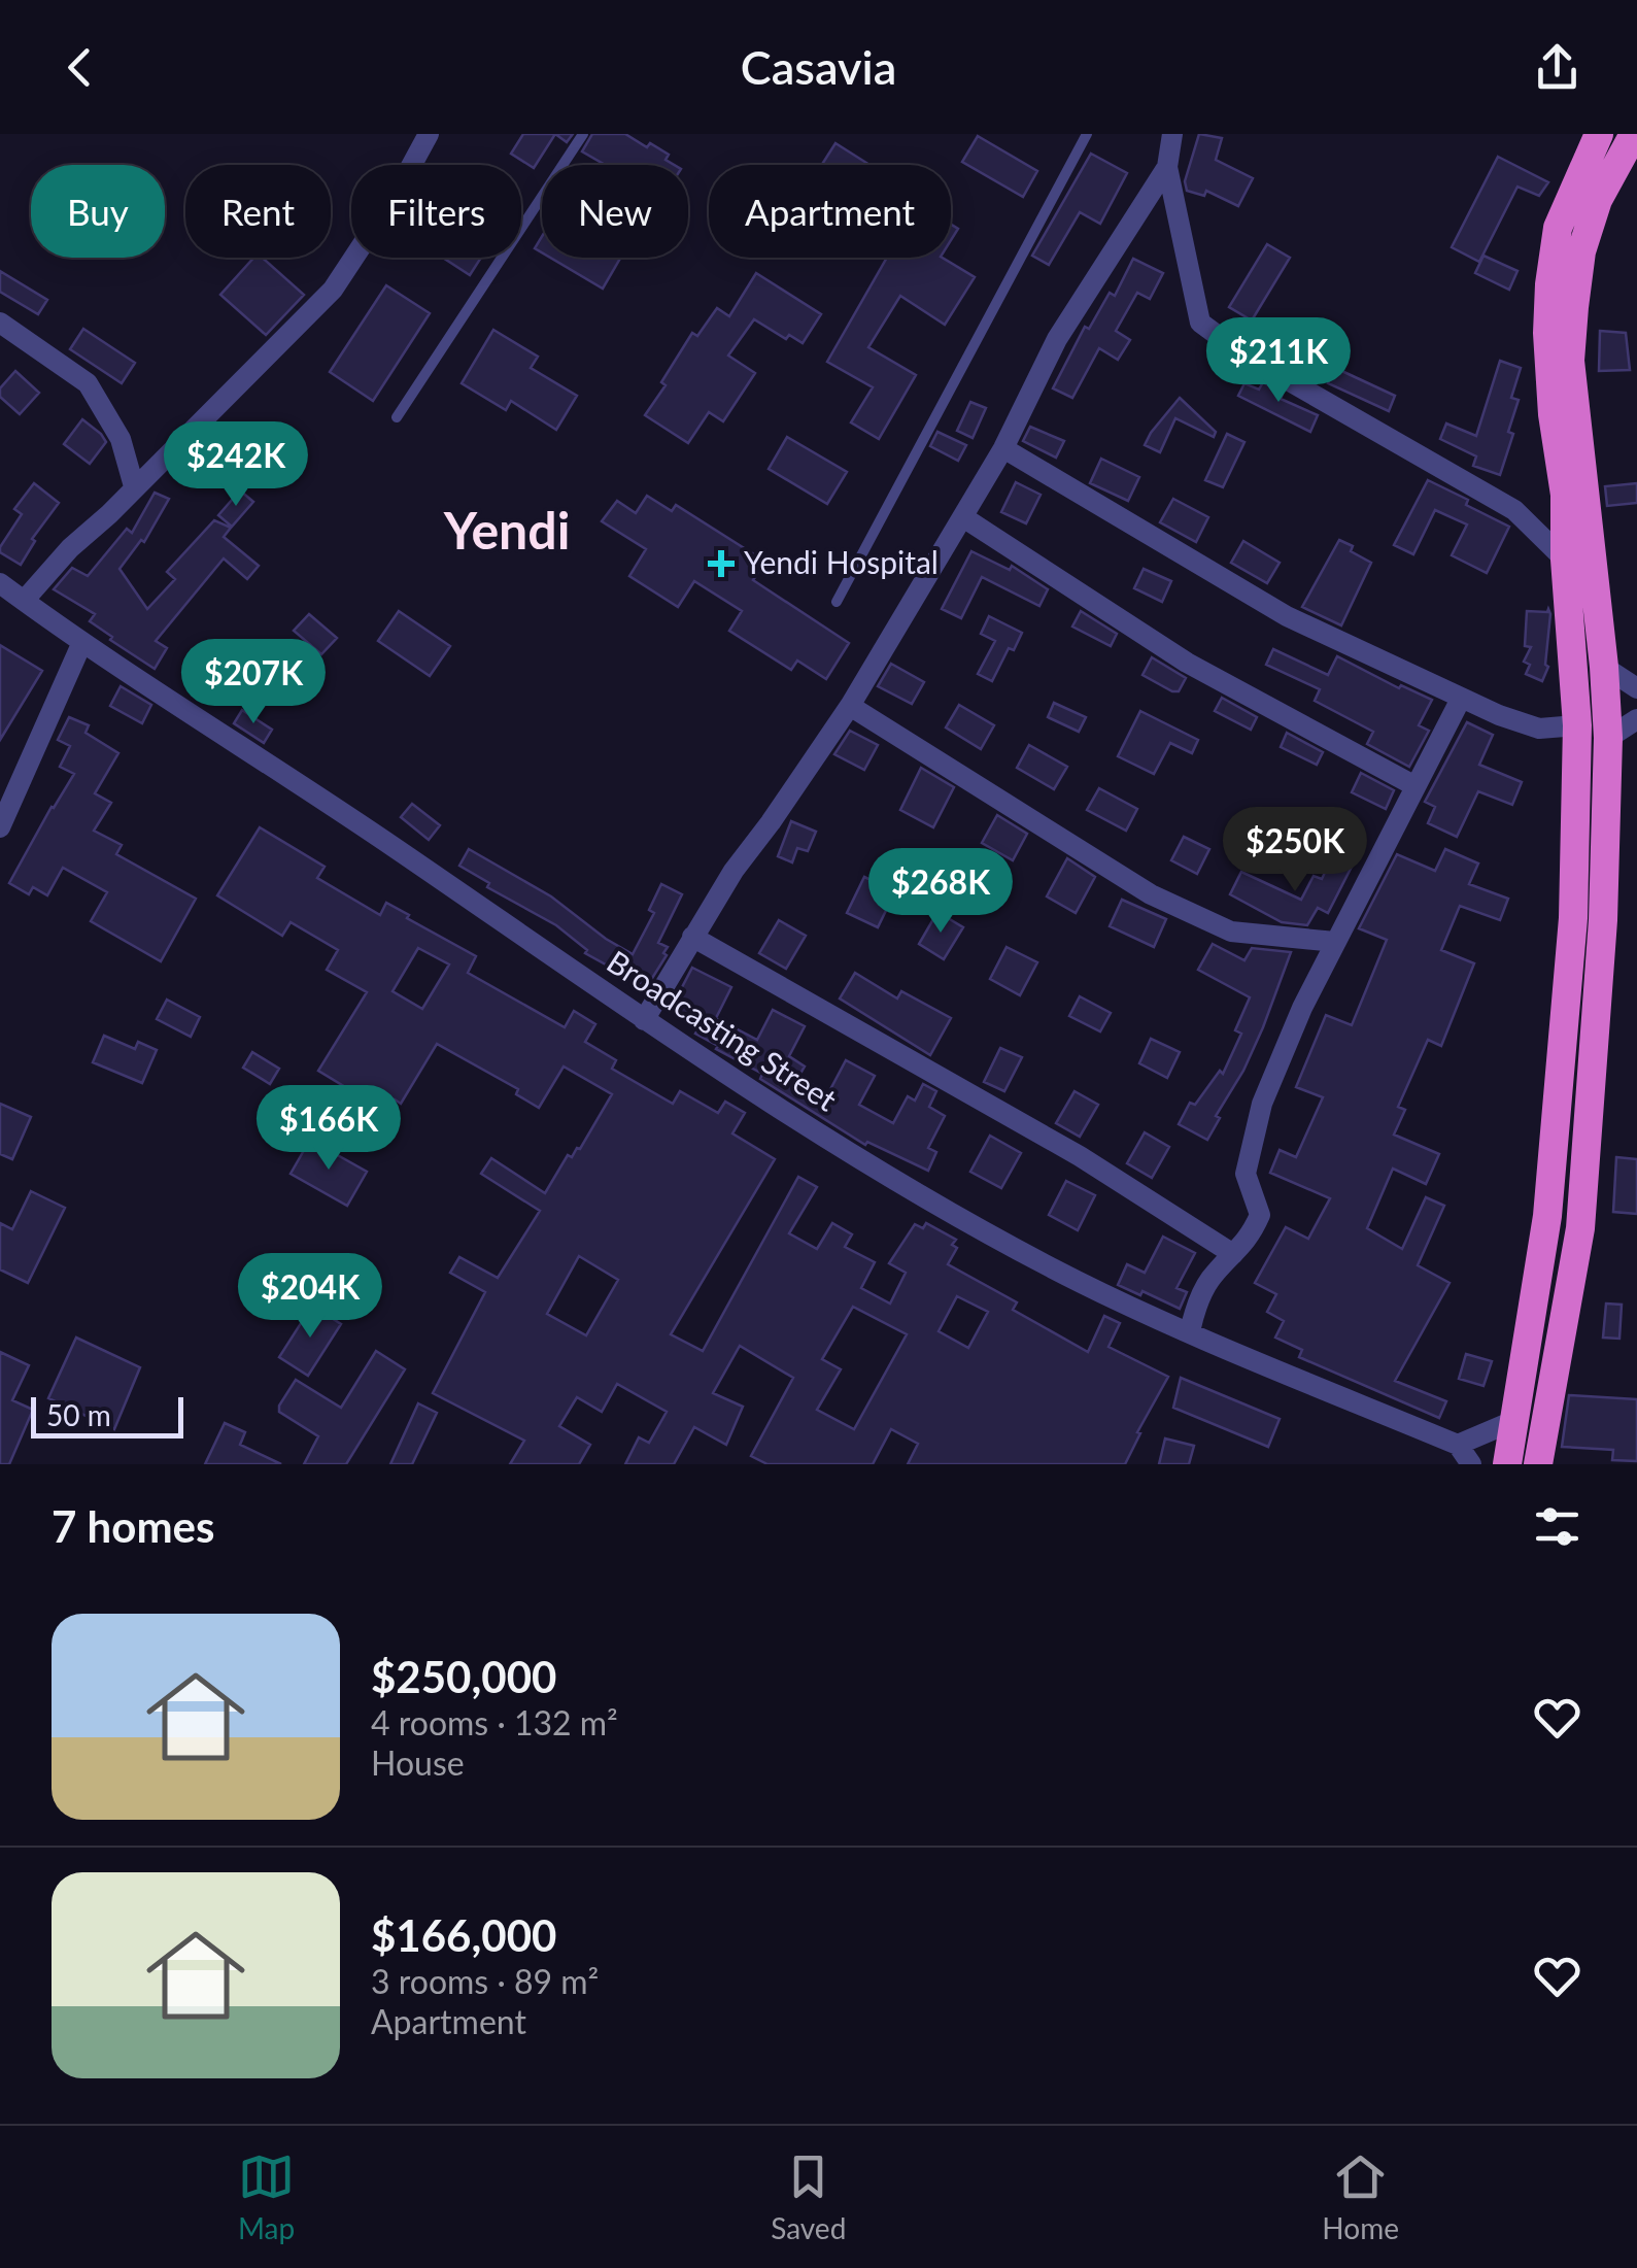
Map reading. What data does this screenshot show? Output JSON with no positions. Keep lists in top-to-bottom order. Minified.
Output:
{"streets":{"street":["Broadcasting Street"]},"districts":["Yendi"],"places":{"health":["Yendi Hospital"]},"scale_bar":"50 m","page":{"header":"Casavia","chip":["Buy","Rent","Filters","New","Apartment"],"price":["$211K","$242K","$207K","$250K","$268K","$166K","$204K"],"scale":"50 m","heading":"7 homes","list":[{"name":"$250,000","note":"4 rooms · 132 m² · House"},{"name":"$166,000","note":"3 rooms · 89 m² · Apartment"}],"tabs":["Map","Saved","Home"]}}
